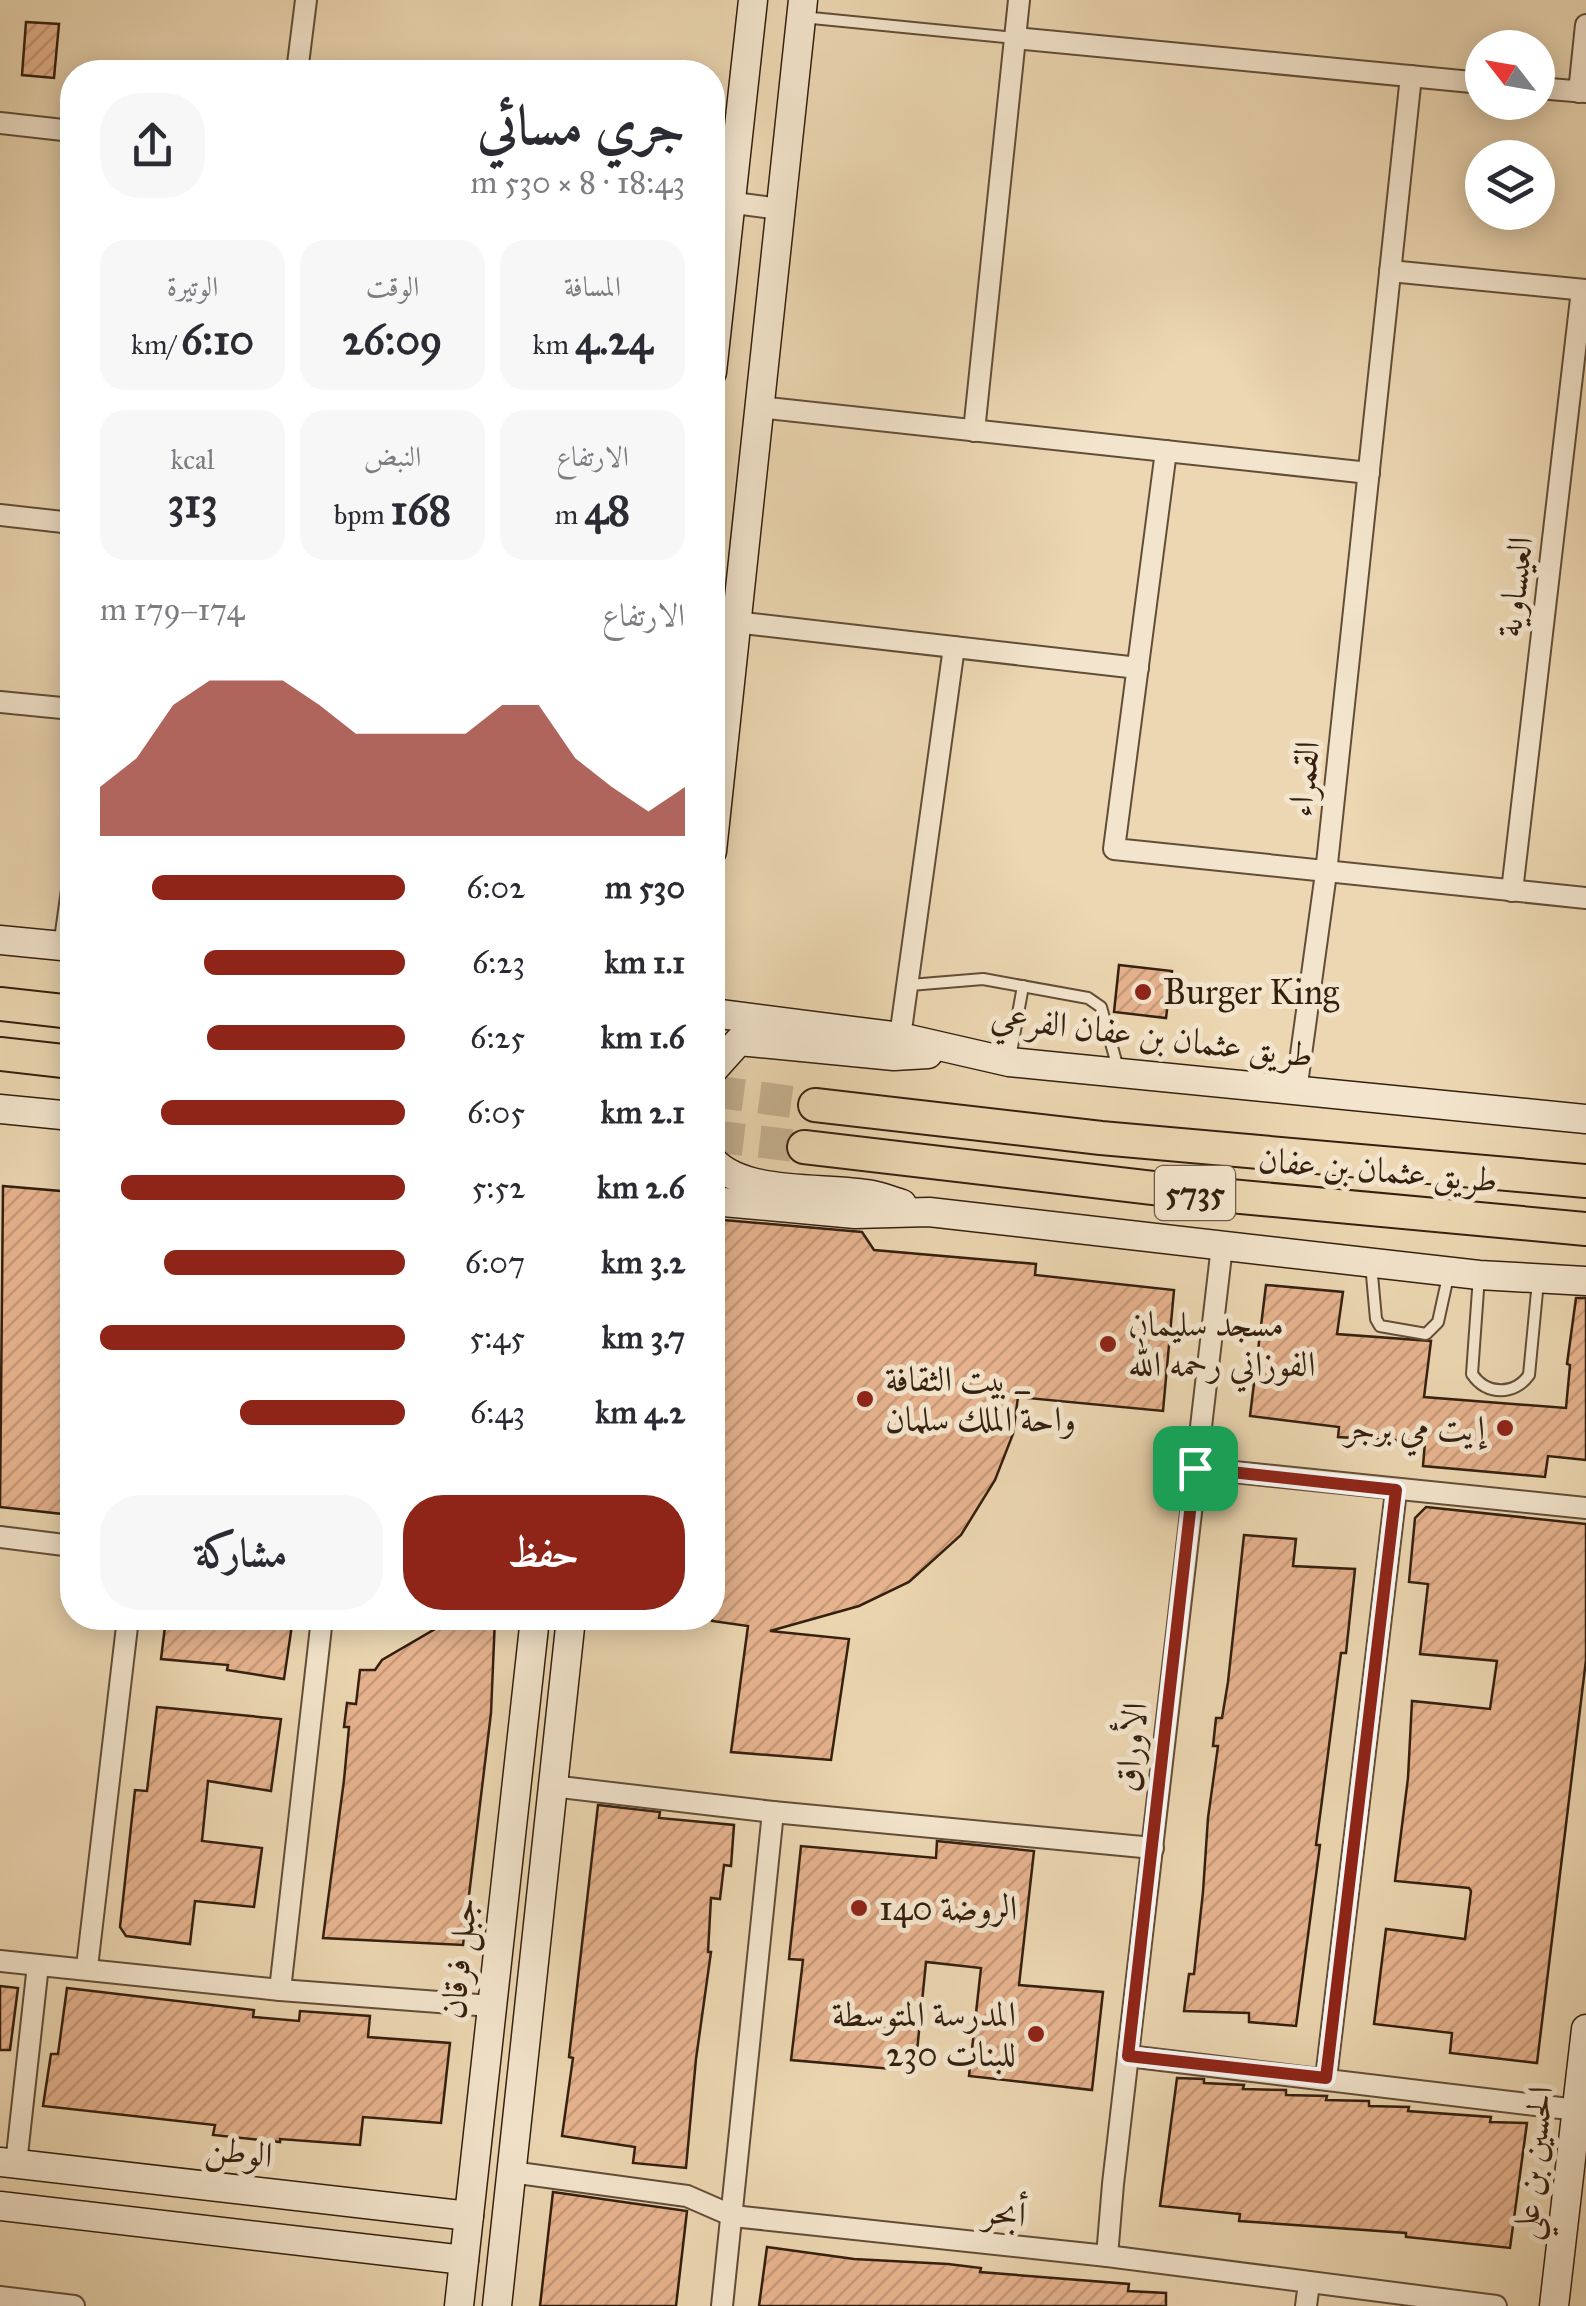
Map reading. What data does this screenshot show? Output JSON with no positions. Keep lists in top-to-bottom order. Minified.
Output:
{"streets":{"main road":["طريق عثمان بن عفان","5735"],"street":["العيساوية","القمراء","طريق عثمان بن عفان الفرعي","الأوراق","جبل فرقان","الوطن","الحسين بن علي","أبحر"]},"crossings":[["القمراء","طريق عثمان بن عفان الفرعي"],["الأوراق","أبحر"],["جبل فرقان","الوطن"]],"places":["Burger King","مسجد سليمان الفوزاني رحمه الله","بيت الثقافة _ واحة الملك سلمان","إيت مي برجر","الروضة 140","المدرسة المتوسطة 230 للبنات"],"north":"top left","page":{"heading":["جري مسائي","18:43 · 8 × 530 m"],"stats":[["المسافة","4.24 km"],["الوقت","26:09"],["الوتيرة","6:10 /km"],["الارتفاع","48 m"],["النبض","168 bpm"],["kcal","313"]],"chart":["الارتفاع","174–179 m"],"list":[{"name":"530 m","note":"6:02"},{"name":"1.1 km","note":"6:23"},{"name":"1.6 km","note":"6:25"},{"name":"2.1 km","note":"6:05"},{"name":"2.6 km","note":"5:52"},{"name":"3.2 km","note":"6:07"},{"name":"3.7 km","note":"5:45"},{"name":"4.2 km","note":"6:43"}],"buttons":["حفظ","مشاركة"]}}
